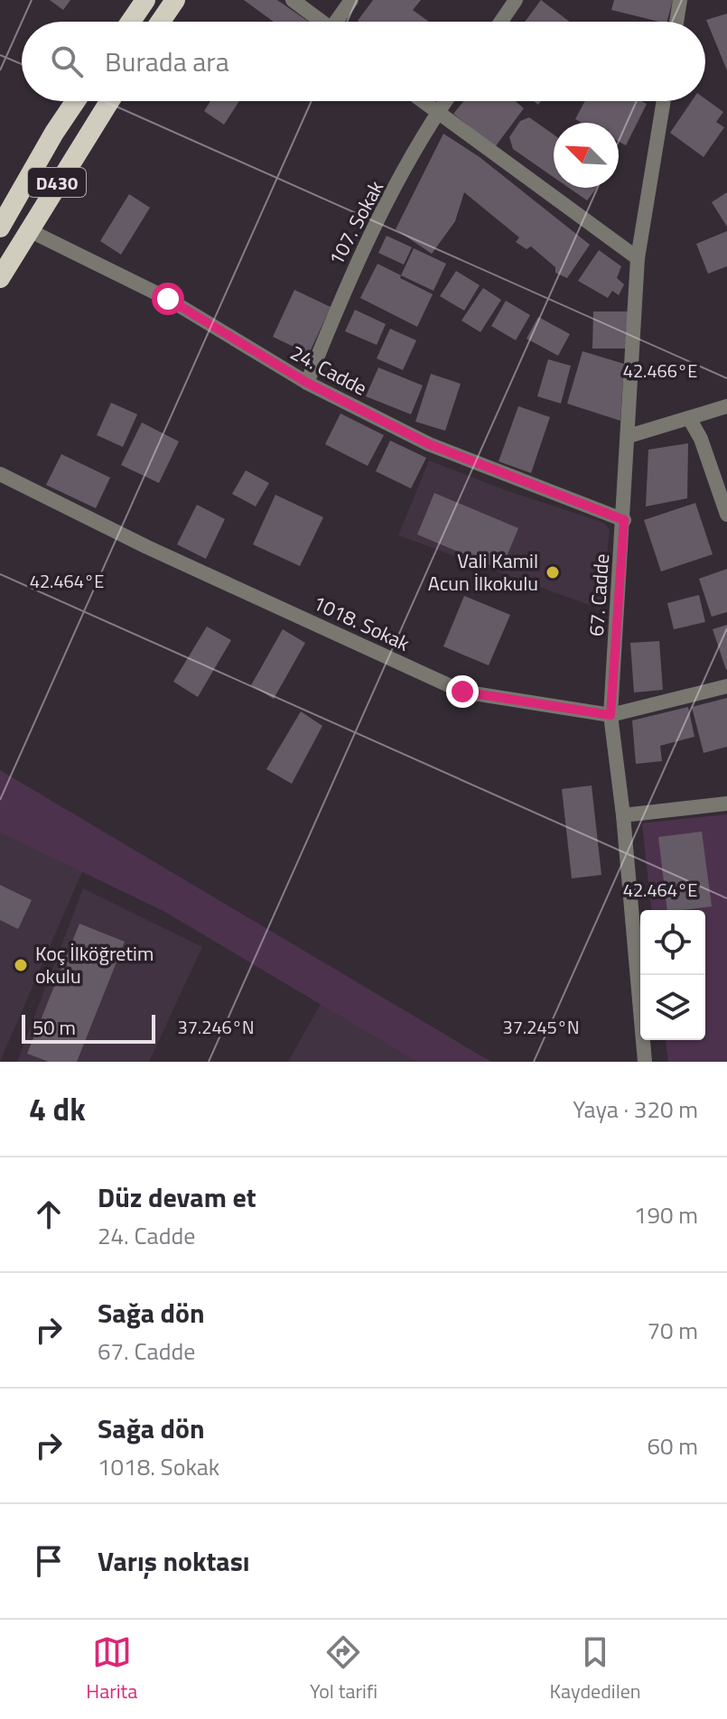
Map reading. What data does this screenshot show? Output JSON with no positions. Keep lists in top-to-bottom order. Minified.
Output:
{"streets":{"highway":["D430"],"street":["107. Sokak","24. Cadde","67. Cadde","1018. Sokak"]},"crossings":[["D430","24. Cadde"],["107. Sokak","24. Cadde"],["24. Cadde","67. Cadde"],["67. Cadde","1018. Sokak"]],"places":["Vali Kamil Acun İlkokulu","Koç İlköğretim okulu"],"scale_bar":"50 m","north":"top left","page":{"search":"Burada ara","scale":"50 m","heading":["4 dk","Yaya · 320 m"],"list":[["Düz devam et","24. Cadde","190 m"],["Sağa dön","67. Cadde","70 m"],["Sağa dön","1018. Sokak","60 m"],"Varış noktası"],"nav":["Harita","Yol tarifi","Kaydedilen"]},"coordinates":["42.466°E","42.464°E","37.246°N","37.245°N"]}
